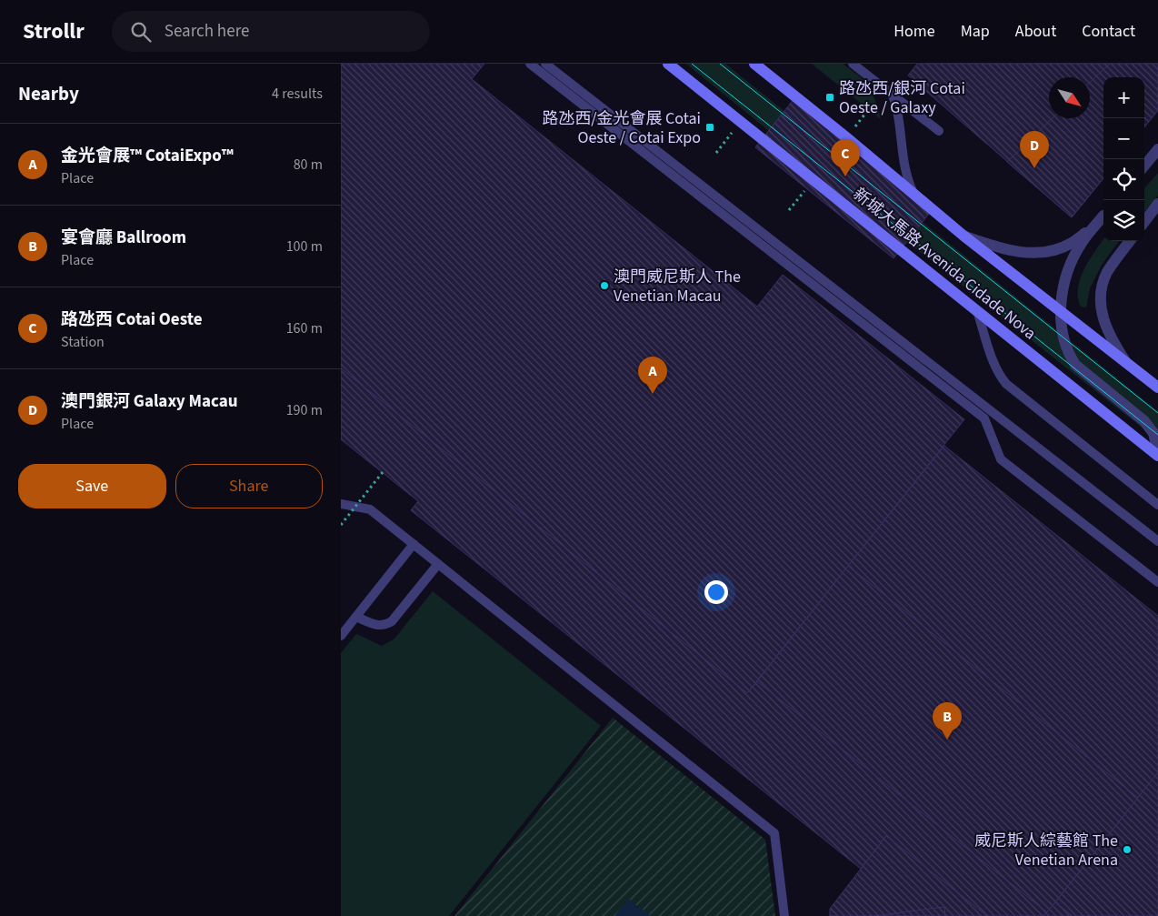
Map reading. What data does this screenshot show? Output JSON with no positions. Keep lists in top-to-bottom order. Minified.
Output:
{"streets":{"main road":["新城大馬路 Avenida Cidade Nova"]},"places":{"transit":["路氹西/銀河 Cotai Oeste / Galaxy","路氹西/金光會展 Cotai Oeste / Cotai Expo"],"other":["澳門威尼斯人 The Venetian Macau","威尼斯人綜藝館 The Venetian Arena"]},"north":"bottom right","page":{"header":"Strollr","search":"Search here","nav":["Home","Map","About","Contact"],"heading":["Nearby","4 results"],"map_buttons":["+","−"],"list":[{"mark":"A","name":"金光會展™ CotaiExpo™","note":"Place","value":"80 m"},{"mark":"B","name":"宴會廳 Ballroom","note":"Place","value":"100 m"},{"mark":"C","name":"路氹西 Cotai Oeste","note":"Station","value":"160 m"},{"mark":"D","name":"澳門銀河 Galaxy Macau","note":"Place","value":"190 m"}],"pins":["D","C","A","B"],"buttons":["Save","Share"]}}
